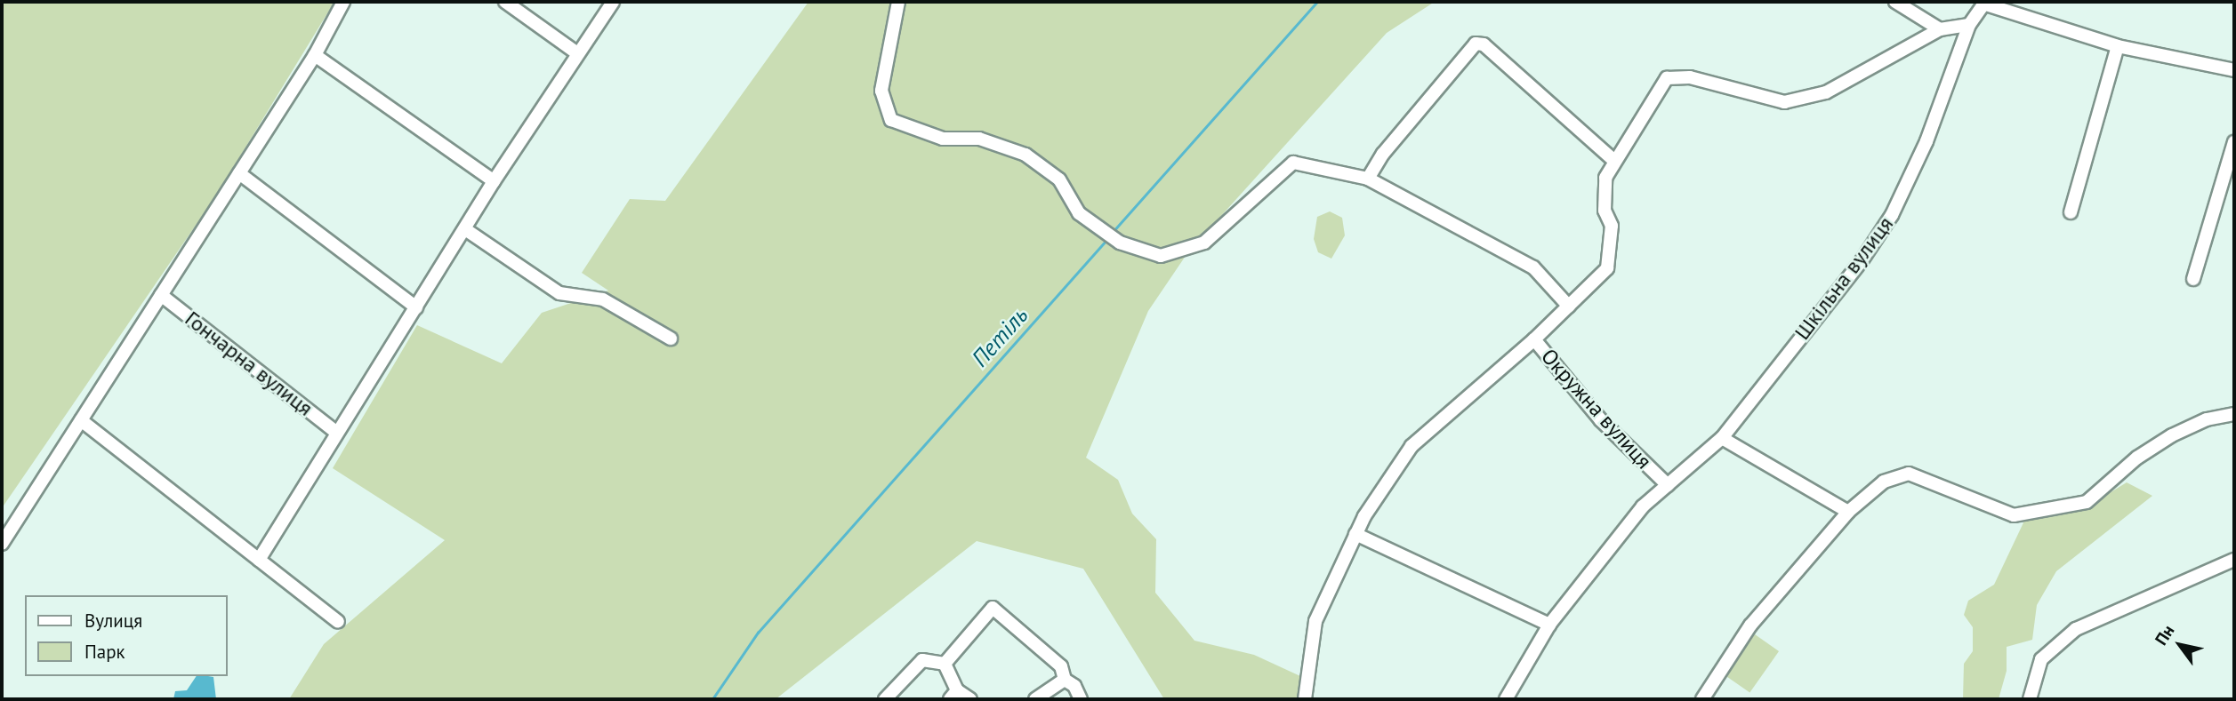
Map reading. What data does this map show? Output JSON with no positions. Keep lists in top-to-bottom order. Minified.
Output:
{"streets":{"street":["Шкільна вулиця","Гончарна вулиця","Окружна вулиця"]},"crossings":[["Шкільна вулиця","Окружна вулиця"]],"water":["Петіль"],"legend":["Вулиця","Парк"],"north":"top left"}
